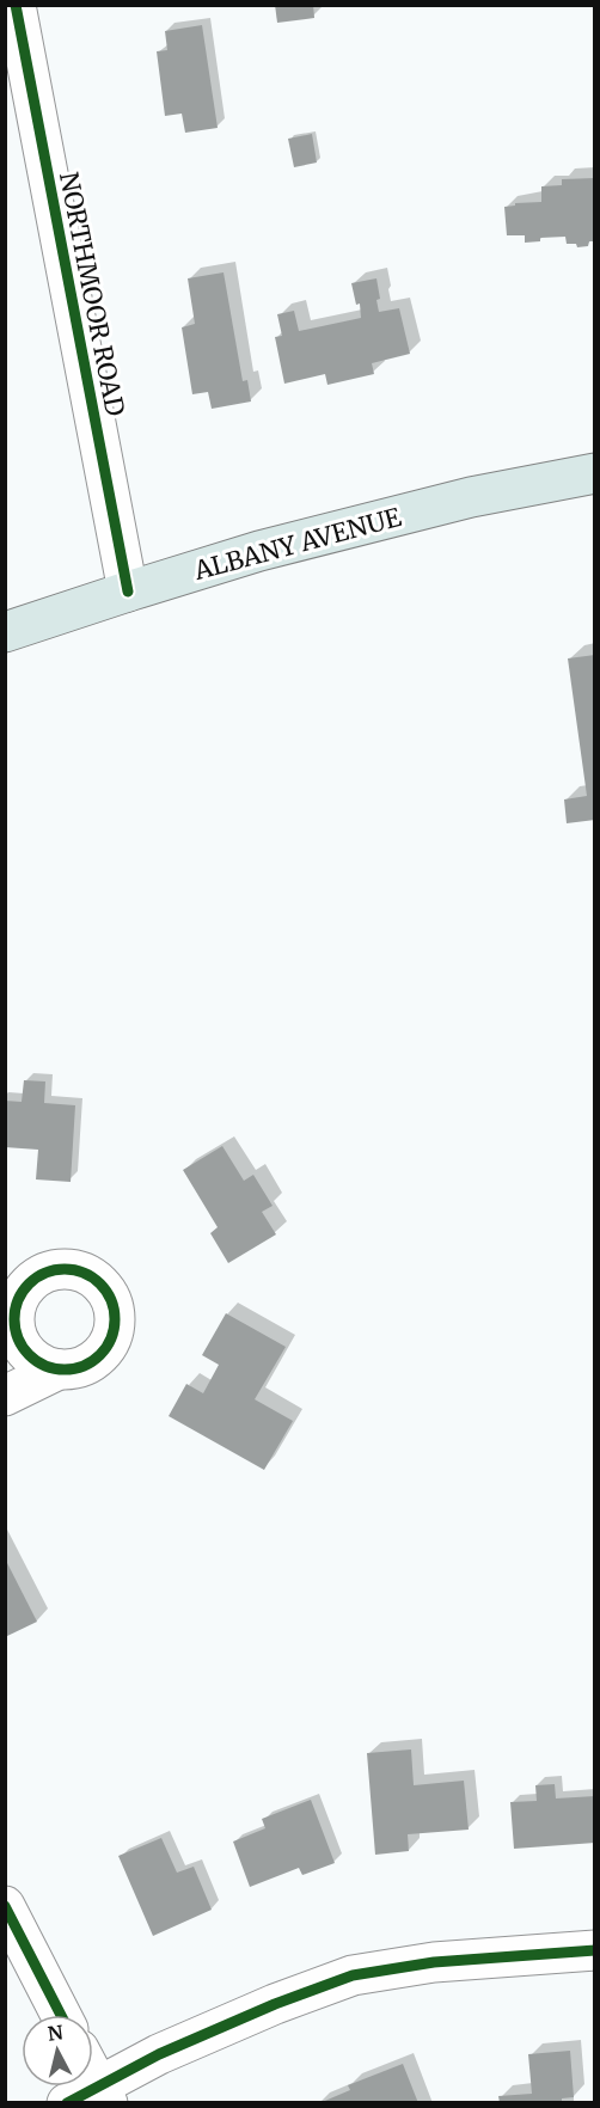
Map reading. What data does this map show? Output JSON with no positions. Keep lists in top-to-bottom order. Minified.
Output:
{"streets":{"highway":["ALBANY AVENUE"],"street":["NORTHMOOR ROAD"]},"crossings":[["NORTHMOOR ROAD","ALBANY AVENUE"]],"north":"top"}
